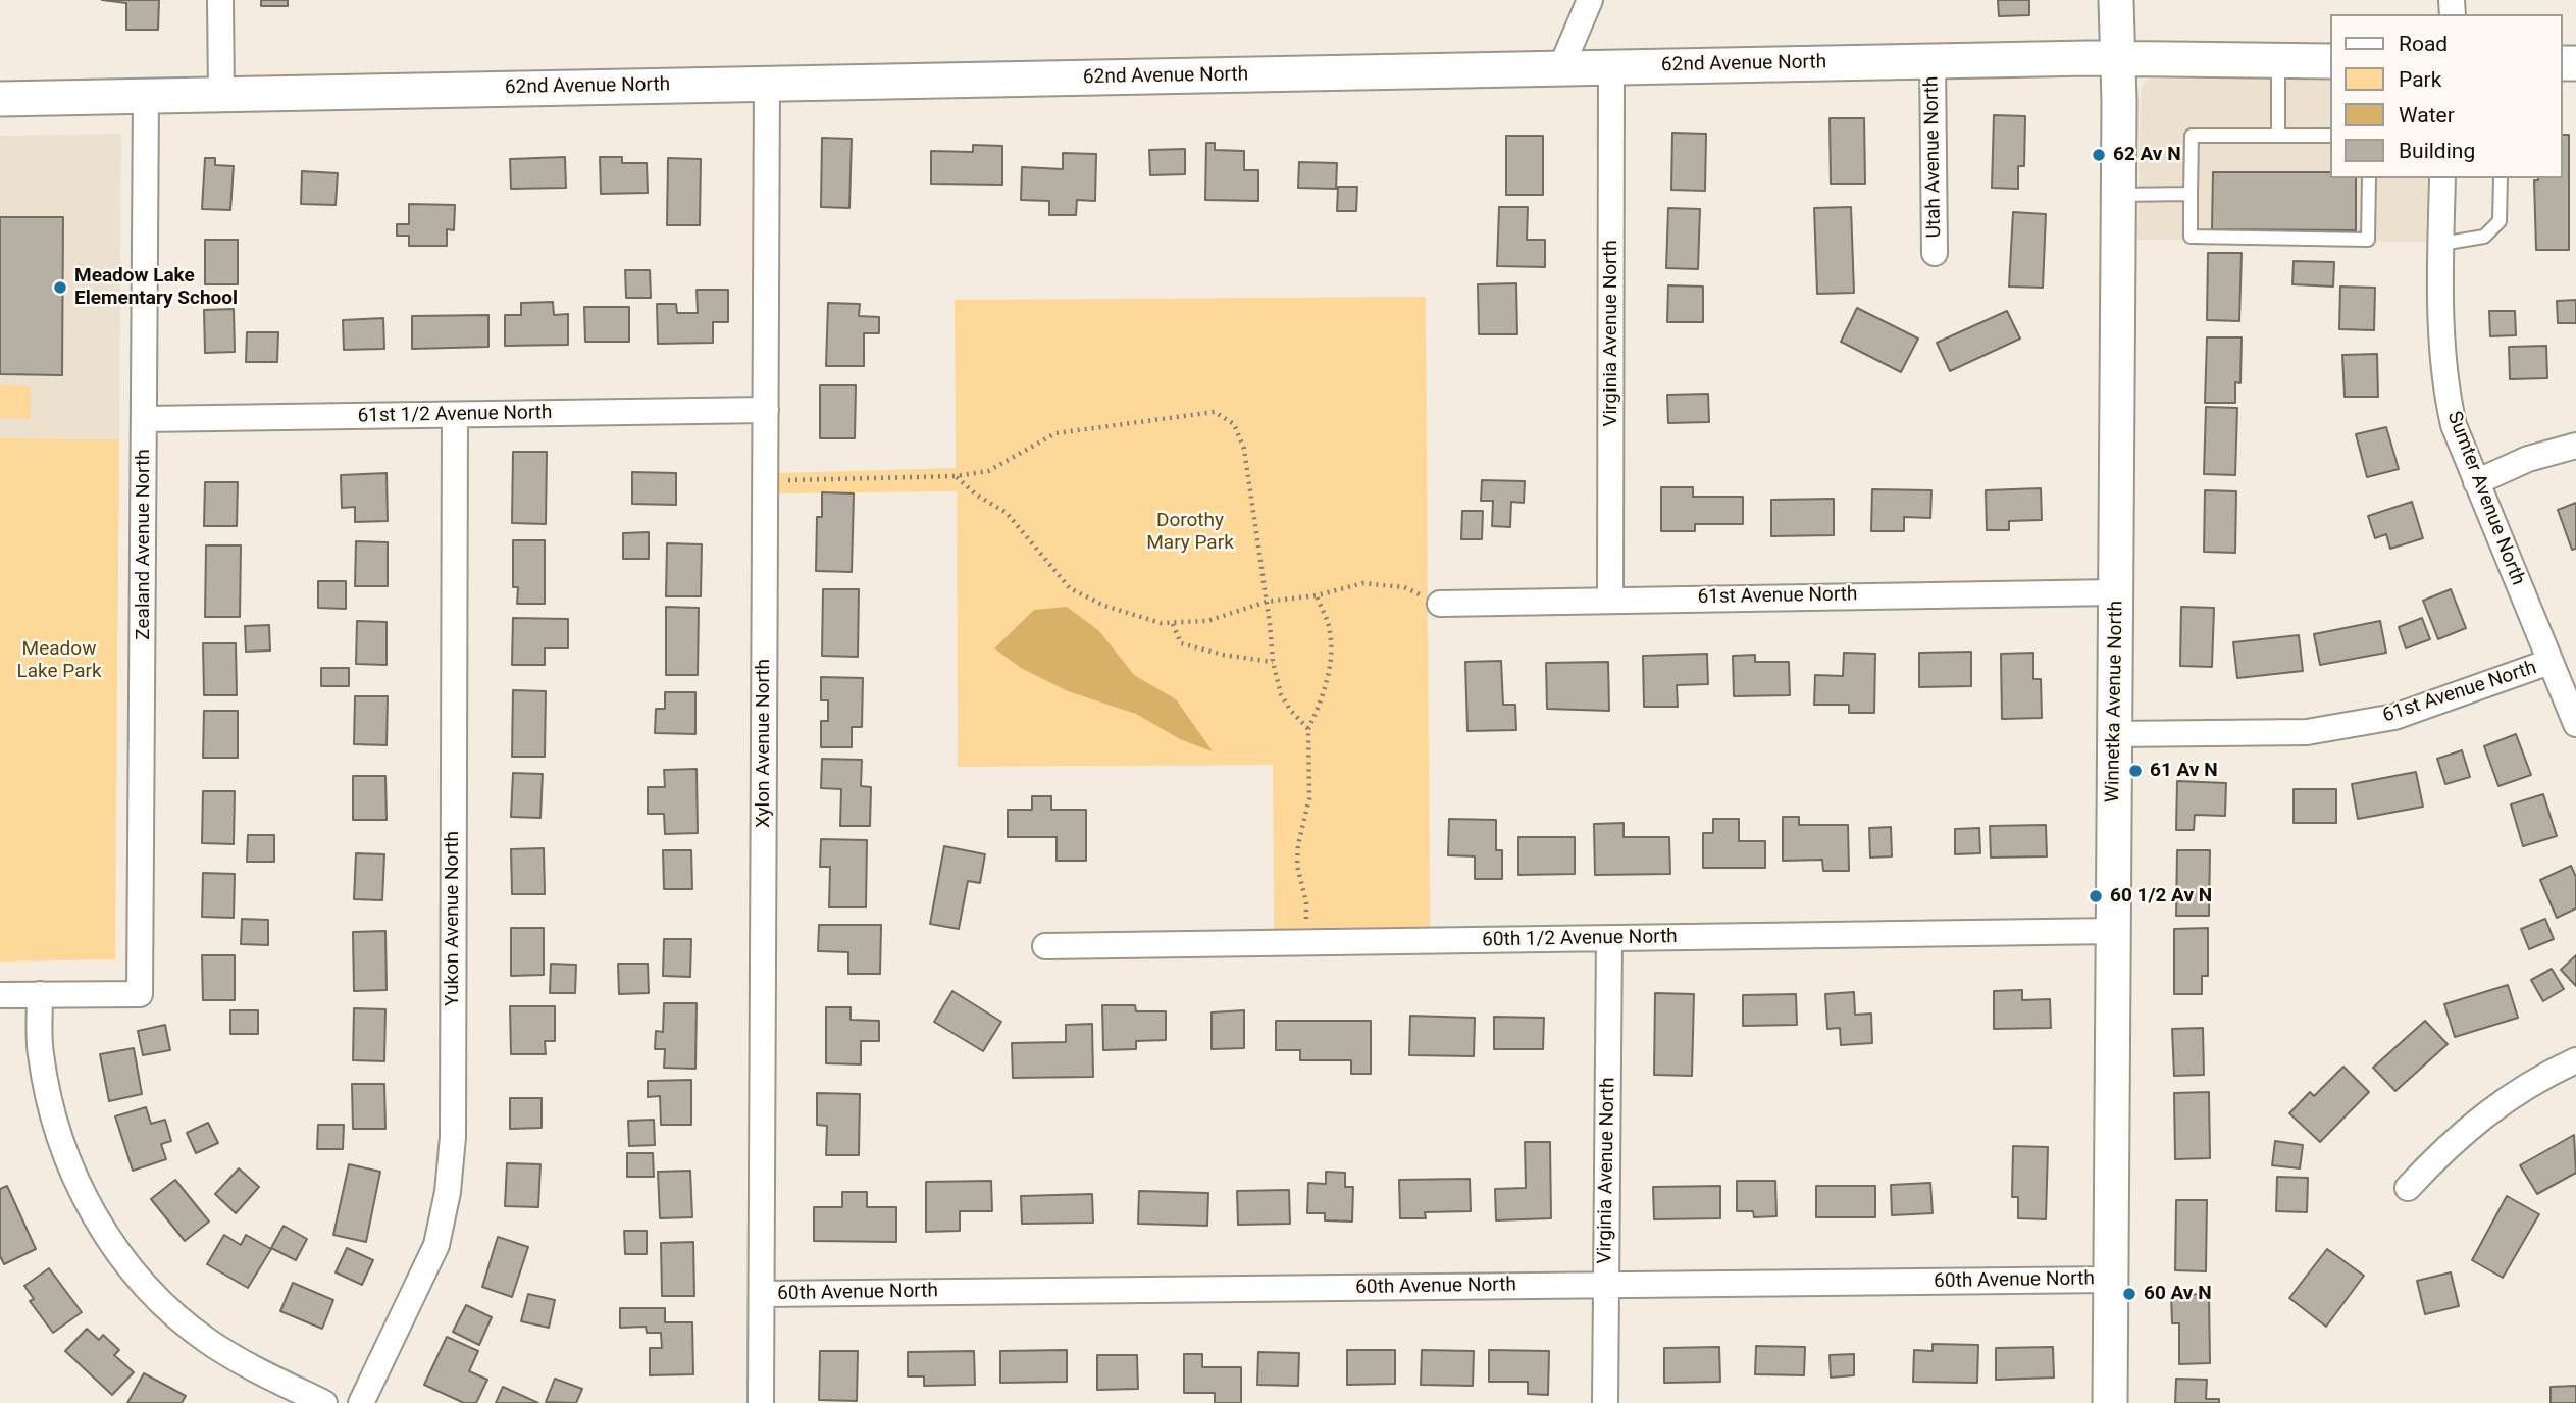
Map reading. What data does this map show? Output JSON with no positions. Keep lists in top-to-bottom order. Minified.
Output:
{"streets":{"street":["62nd Avenue North","Utah Avenue North","Virginia Avenue North","61st 1/2 Avenue North","Sumter Avenue North","Zealand Avenue North","61st Avenue North","Winnetka Avenue North","Xylon Avenue North","Yukon Avenue North","60th 1/2 Avenue North","60th Avenue North"]},"crossings":[["62nd Avenue North","Utah Avenue North"],["62nd Avenue North","Virginia Avenue North"],["62nd Avenue North","Zealand Avenue North"],["62nd Avenue North","Winnetka Avenue North"],["62nd Avenue North","Xylon Avenue North"],["Virginia Avenue North","61st Avenue North"],["Virginia Avenue North","60th 1/2 Avenue North"],["Virginia Avenue North","60th Avenue North"],["61st 1/2 Avenue North","Zealand Avenue North"],["61st 1/2 Avenue North","Xylon Avenue North"],["61st 1/2 Avenue North","Yukon Avenue North"],["Sumter Avenue North","61st Avenue North"],["61st Avenue North","Winnetka Avenue North"],["Winnetka Avenue North","60th 1/2 Avenue North"],["Winnetka Avenue North","60th Avenue North"],["Xylon Avenue North","60th Avenue North"]],"parks":["Dorothy Mary Park","Meadow Lake Park"],"places":["62 Av N","Meadow Lake Elementary School","61 Av N","60 1/2 Av N","60 Av N"],"legend":["Road","Park","Water","Building"]}
